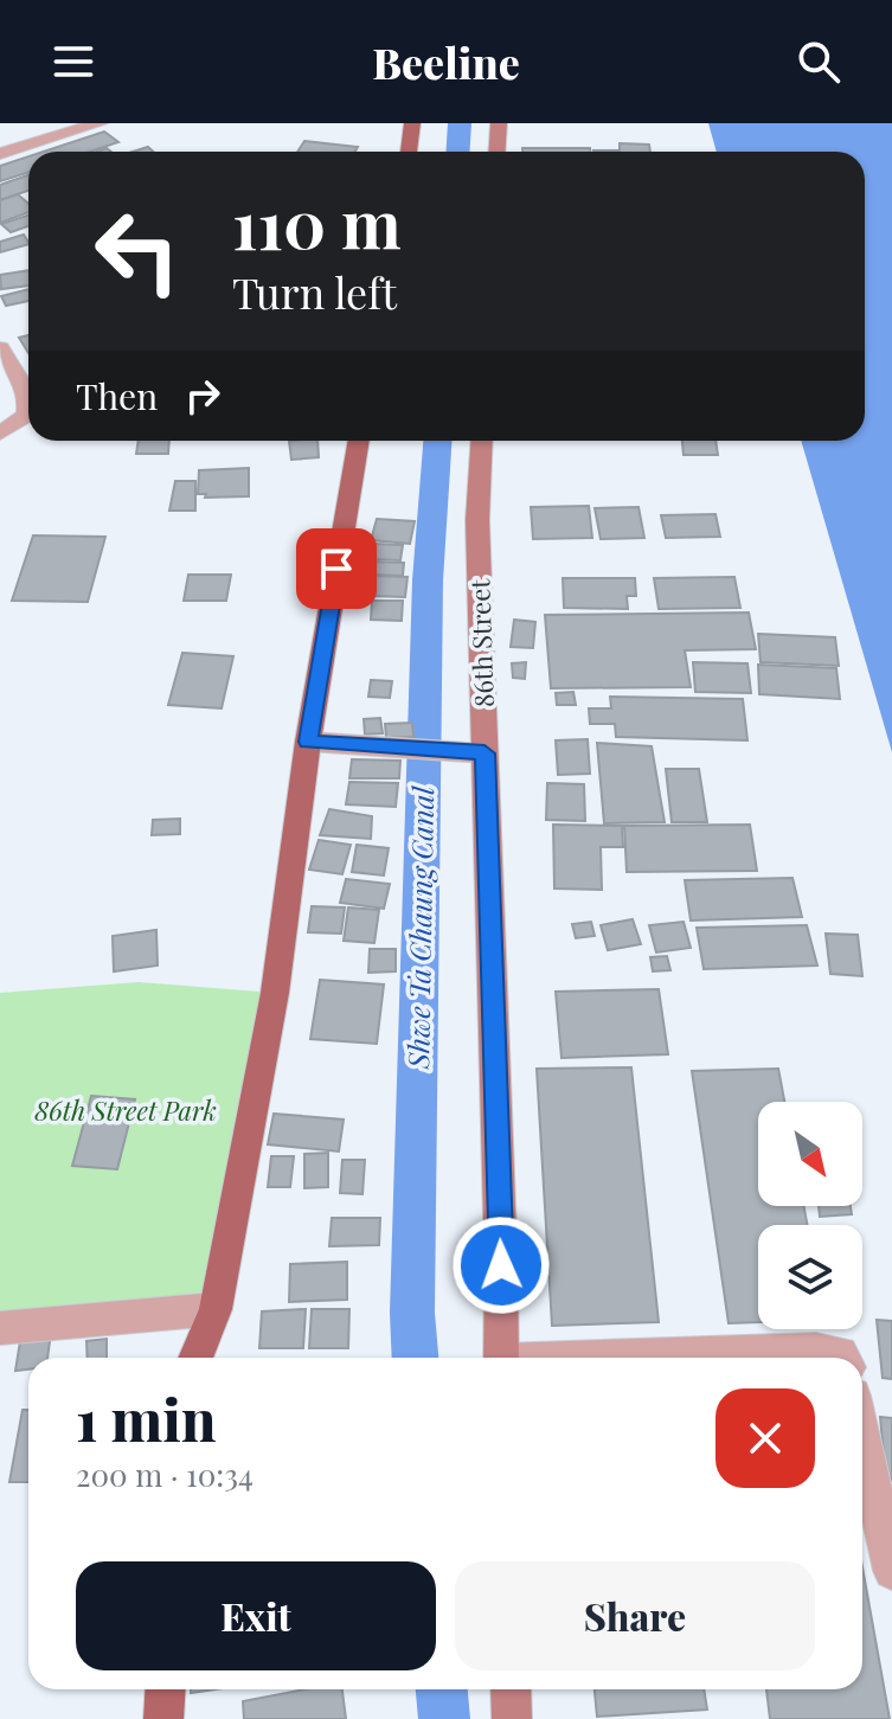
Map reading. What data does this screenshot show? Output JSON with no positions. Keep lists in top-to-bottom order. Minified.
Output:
{"streets":{"main road":["86th Street"]},"water":["Shwe Ta Chaung Canal"],"parks":["86th Street Park"],"north":"bottom right","page":{"header":"Beeline","turn":["110 m","Turn left"],"then":"Then","heading":["1 min","200 m · 10:34"],"buttons":["Exit","Share"]}}
